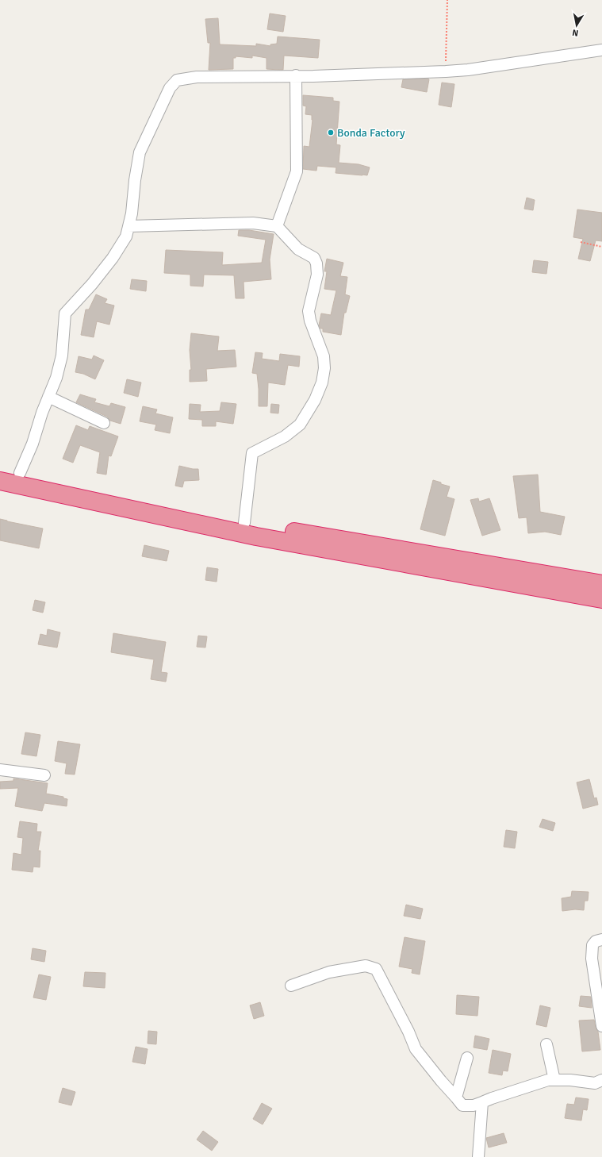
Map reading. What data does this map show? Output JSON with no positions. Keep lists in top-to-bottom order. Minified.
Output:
{"places":["Bonda Factory"],"north":"bottom"}
